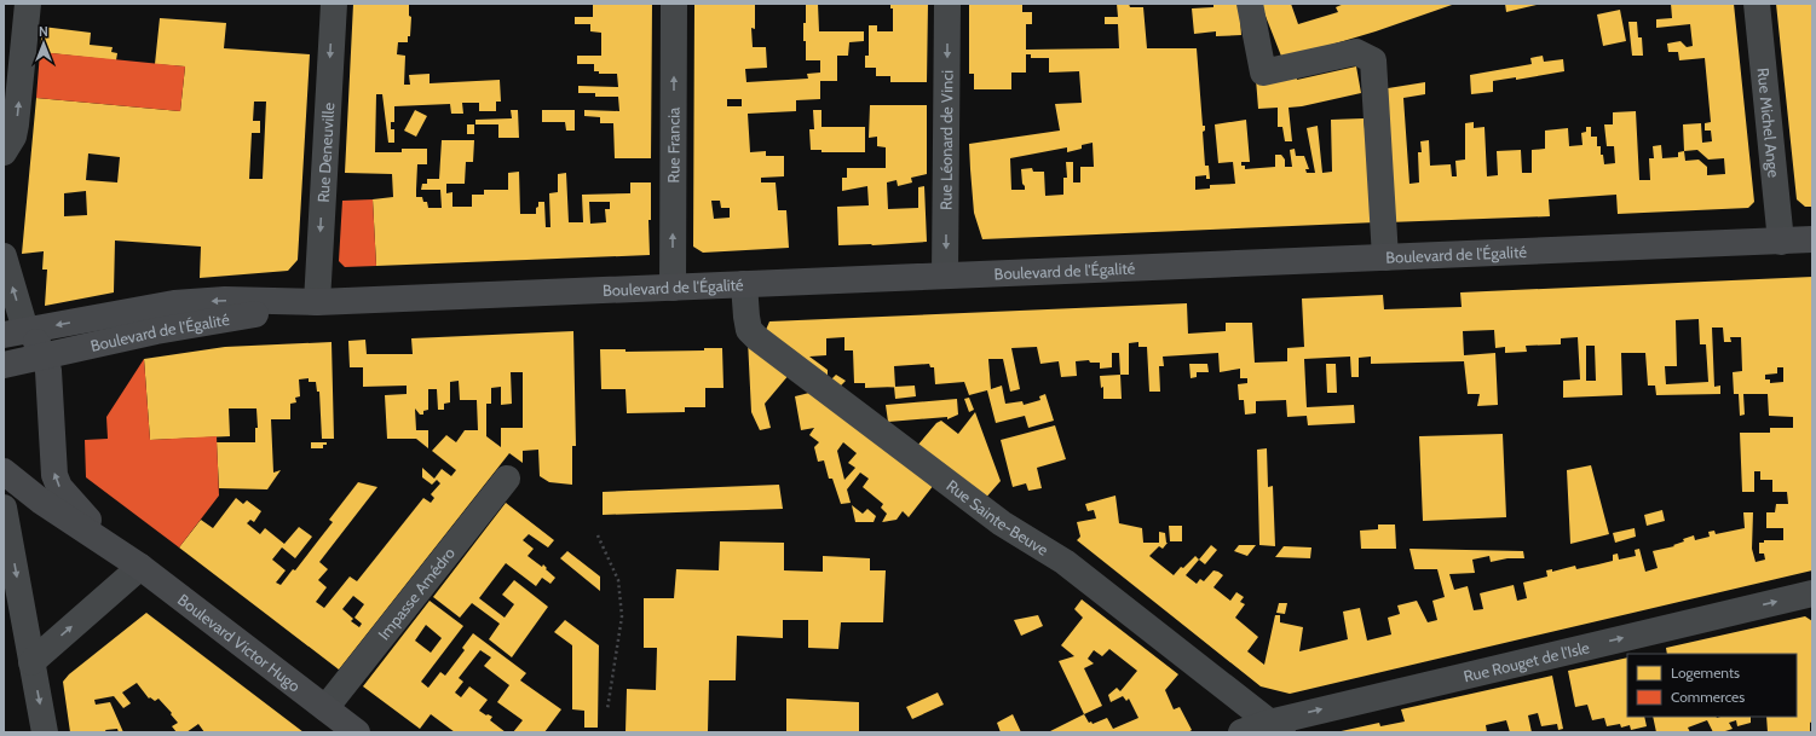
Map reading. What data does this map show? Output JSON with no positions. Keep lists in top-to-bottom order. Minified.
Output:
{"streets":{"main road":["Boulevard de l'Égalité","Boulevard Victor Hugo"],"street":["Rue Michel Ange","Rue Léonard de Vinci","Rue Francia","Rue Deneuville","Rue Sainte-Beuve","Impasse Amédro","Rue Rouget de l'Isle"]},"crossings":[["Rue Michel Ange","Boulevard de l'Égalité"],["Rue Léonard de Vinci","Boulevard de l'Égalité"],["Rue Francia","Boulevard de l'Égalité"],["Rue Deneuville","Boulevard de l'Égalité"],["Boulevard de l'Égalité","Rue Sainte-Beuve"],["Boulevard de l'Égalité","Boulevard Victor Hugo"],["Rue Sainte-Beuve","Rue Rouget de l'Isle"],["Impasse Amédro","Boulevard Victor Hugo"]],"one_way":["Rue Léonard de Vinci","Rue Francia","Rue Deneuville","Rue Rouget de l'Isle"],"legend":["Logements","Commerces"],"north":"top"}
